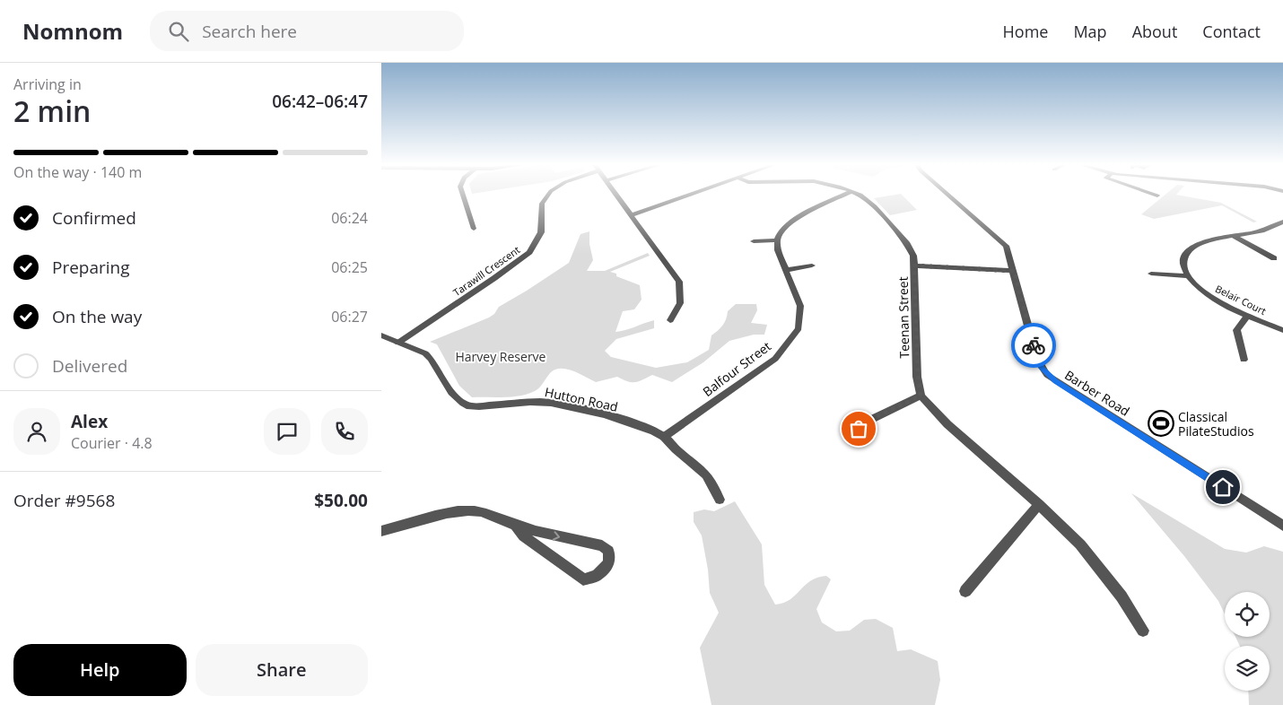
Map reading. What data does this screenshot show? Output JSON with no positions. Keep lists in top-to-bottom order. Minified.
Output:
{"streets":{"street":["Tarawill Crescent","Belair Court","Teenan Street","Balfour Street","Barber Road","Hutton Road"]},"crossings":[["Tarawill Crescent","Hutton Road"],["Balfour Street","Hutton Road"]],"parks":["Harvey Reserve"],"places":{"sports":["Classical PilateStudios"]},"page":{"header":"Nomnom","search":"Search here","nav":["Home","Map","About","Contact"],"heading":["2 min","Arriving in","06:42–06:47"],"panel":["Alex","Courier · 4.8","Order #9568","$50.00"],"bar":"On the way · 140 m","list":[["Confirmed","06:24"],["Preparing","06:25"],["On the way","06:27"],"Delivered"],"buttons":["Help","Share"]}}
